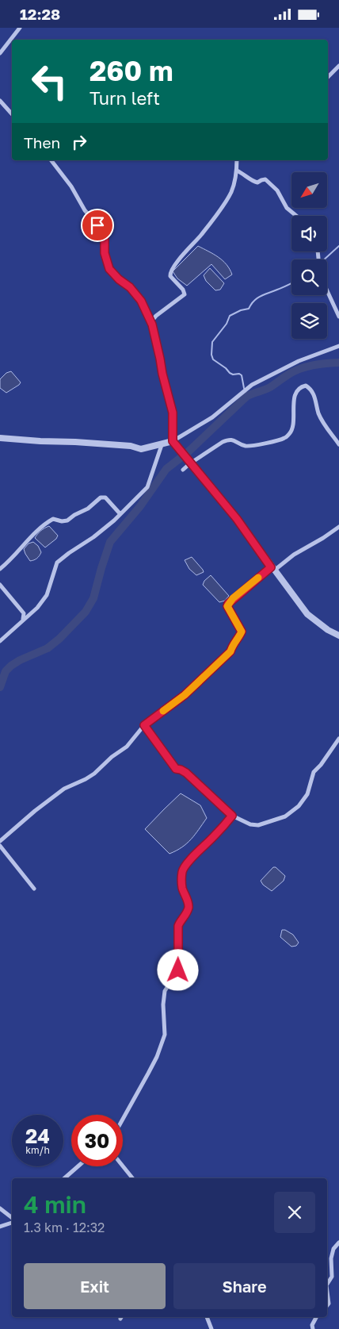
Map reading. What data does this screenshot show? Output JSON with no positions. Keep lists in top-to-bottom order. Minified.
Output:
{"north":"bottom left","page":{"status":"12:28","turn":["260 m","Turn left"],"then":"Then","speed":"24 km/h","limit":"30","heading":["4 min","1.3 km · 12:32"],"buttons":["Exit","Share"]}}
